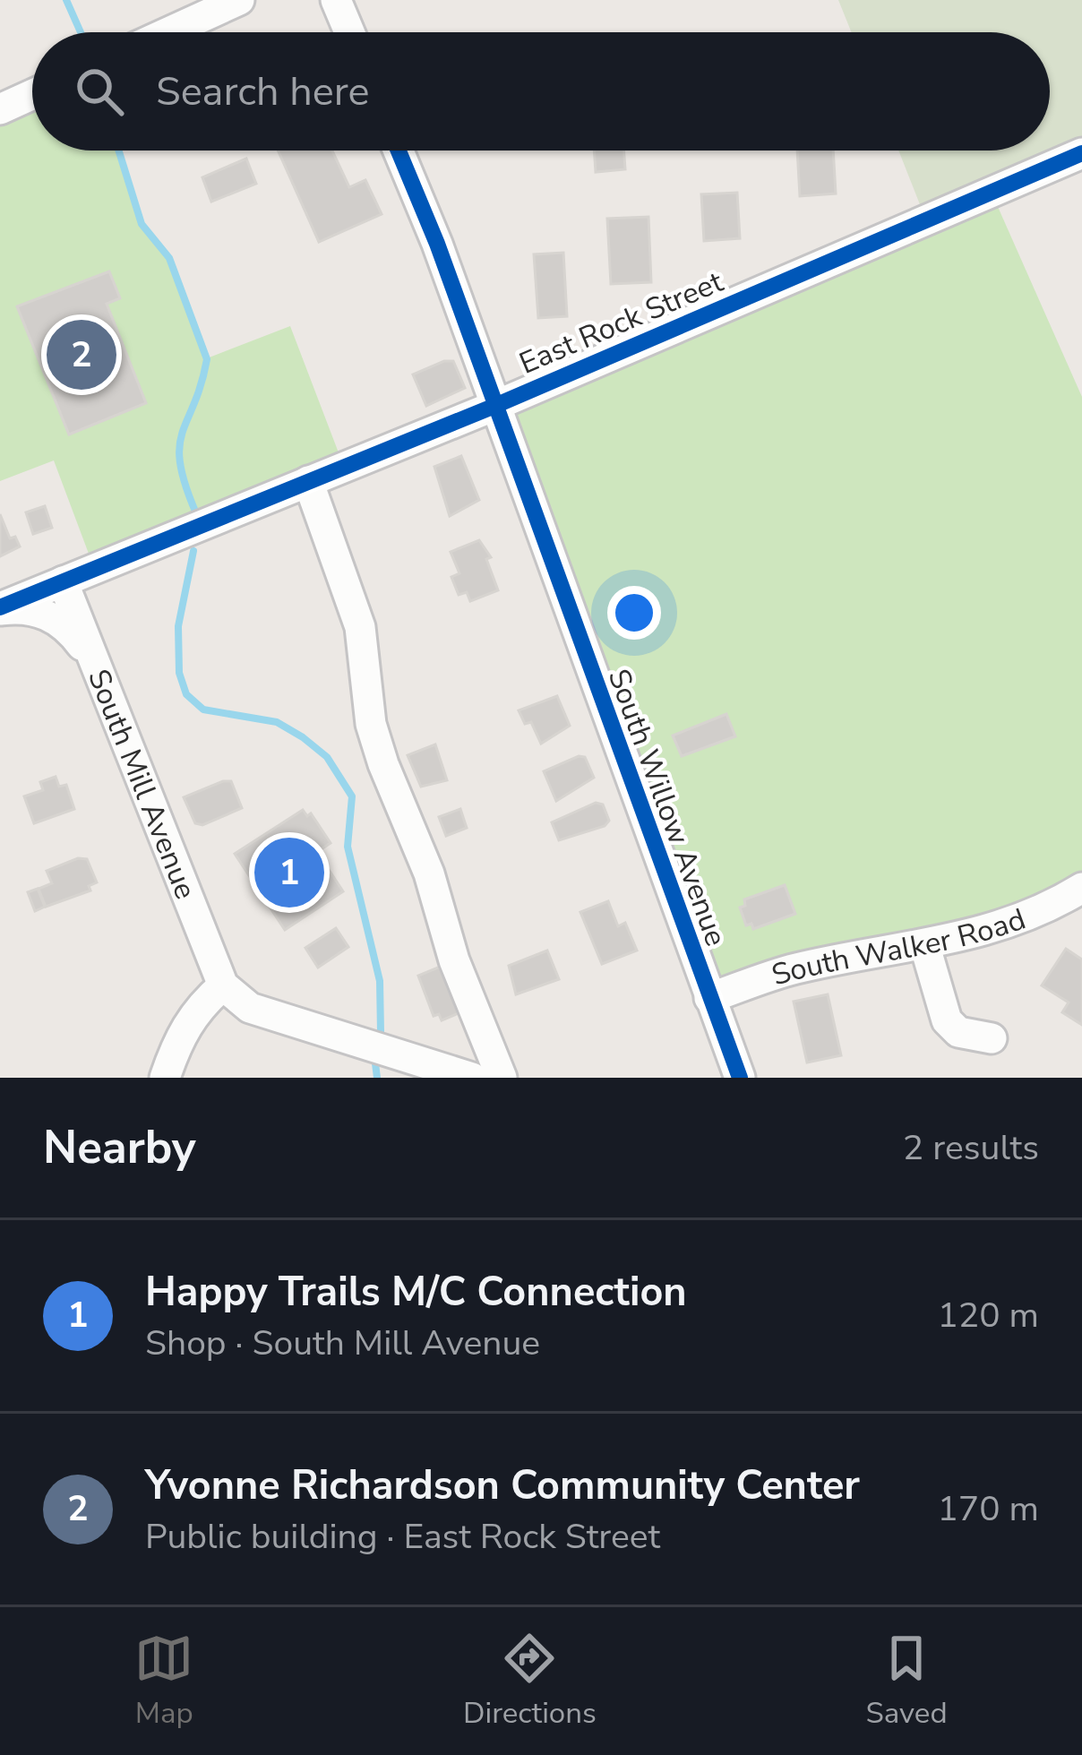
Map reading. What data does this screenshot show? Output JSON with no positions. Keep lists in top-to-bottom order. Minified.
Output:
{"streets":{"street":["East Rock Street","South Mill Avenue","South Willow Avenue","South Walker Road"]},"crossings":[["East Rock Street","South Mill Avenue"],["East Rock Street","South Willow Avenue"],["South Willow Avenue","South Walker Road"]],"page":{"search":"Search here","pins":["2","1"],"heading":["Nearby","2 results"],"list":[{"mark":"1","name":"Happy Trails M/C Connection","note":"Shop · South Mill Avenue","value":"120 m"},{"mark":"2","name":"Yvonne Richardson Community Center","note":"Public building · East Rock Street","value":"170 m"}],"nav":["Map","Directions","Saved"]}}
